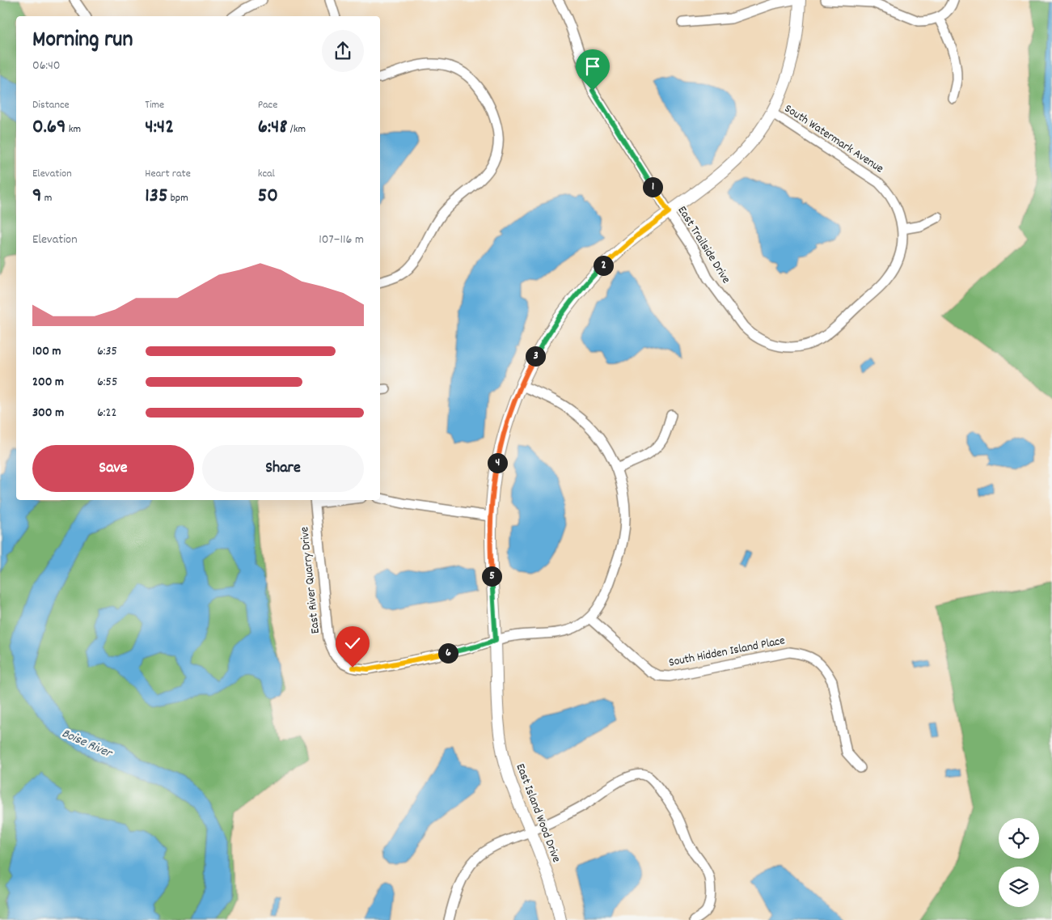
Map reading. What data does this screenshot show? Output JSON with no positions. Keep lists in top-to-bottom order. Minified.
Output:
{"streets":{"street":["South Watermark Avenue","East Trailside Drive","East River Quarry Drive","South Hidden Island Place","East Island Wood Drive"]},"crossings":[["South Watermark Avenue","East Trailside Drive"],["South Watermark Avenue","East Island Wood Drive"],["East Trailside Drive","East Island Wood Drive"],["East River Quarry Drive","East Island Wood Drive"]],"water":["Boise River"],"page":{"heading":["Morning run","06:40"],"stats":[["Distance","0.69 km"],["Time","4:42"],["Pace","6:48 /km"],["Elevation","9 m"],["Heart rate","135 bpm"],["kcal","50"]],"pins":["1","2","3","4","5","6"],"chart":["Elevation","107–116 m"],"list":[{"name":"100 m","note":"6:35"},{"name":"200 m","note":"6:55"},{"name":"300 m","note":"6:22"}],"buttons":["Save","Share"]}}
